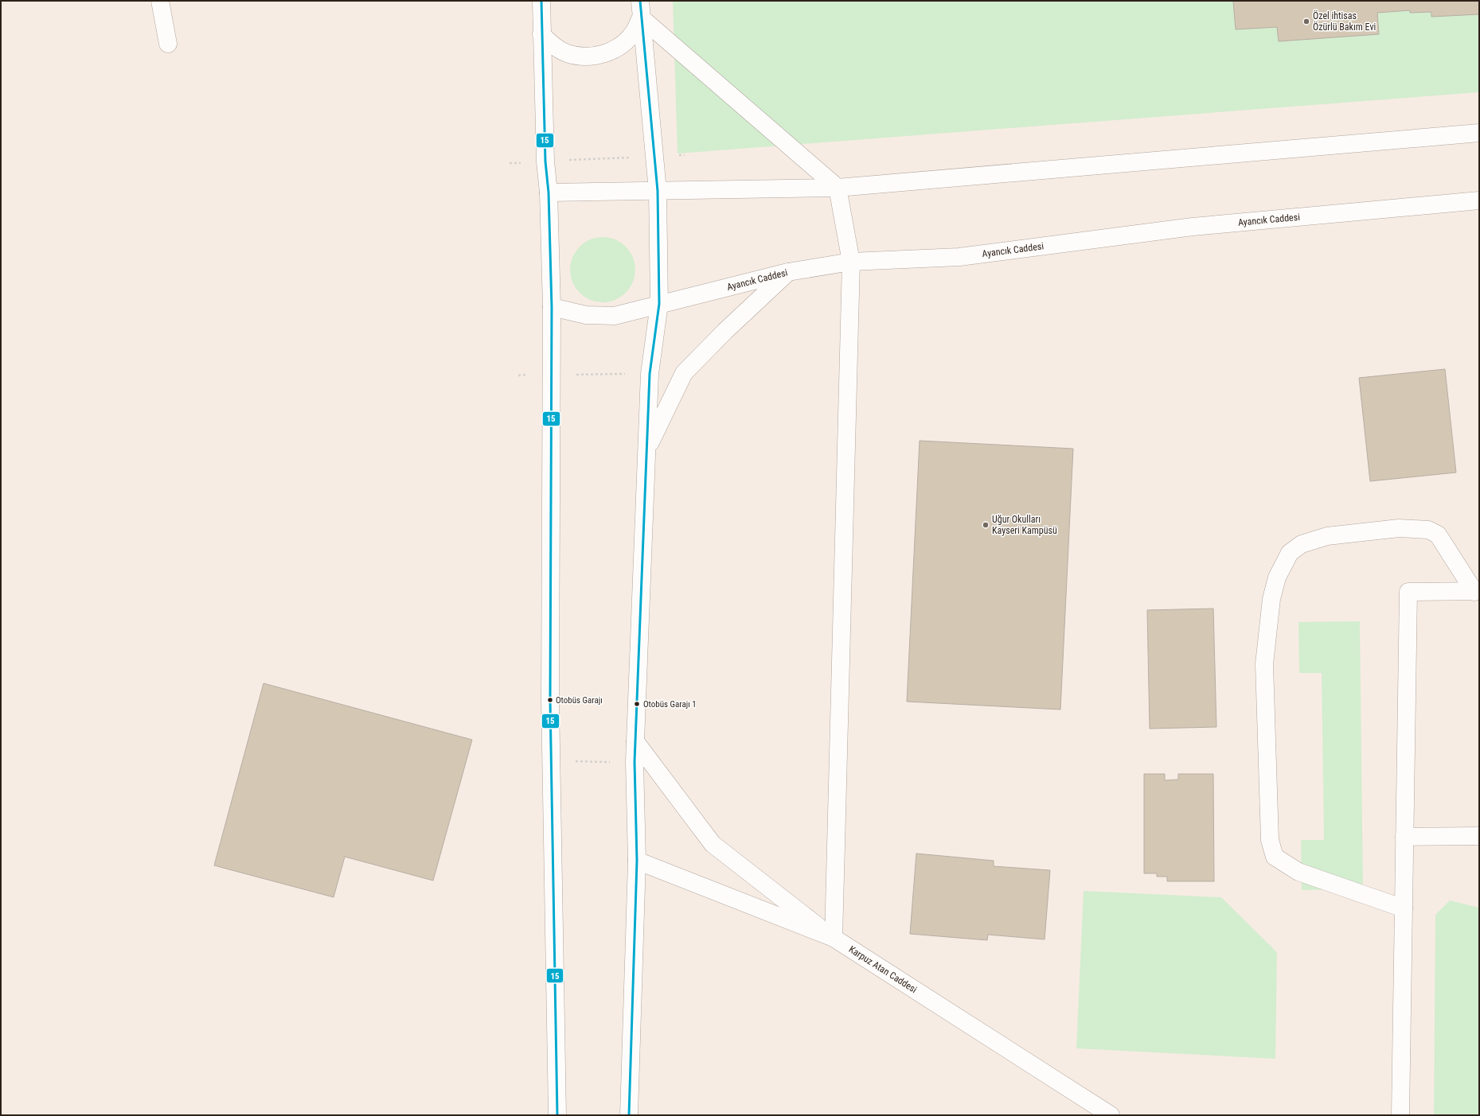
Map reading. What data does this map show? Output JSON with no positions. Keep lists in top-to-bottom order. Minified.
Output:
{"streets":{"street":["Ayancık Caddesi","Karpuz Atan Caddesi"]},"places":["Özel ihtisas Özürlü Bakım Evi","Uğur Okulları Kayseri Kampüsü","Otobüs Garajı","Otobüs Garajı 1"],"lines":["transit line 15"]}
